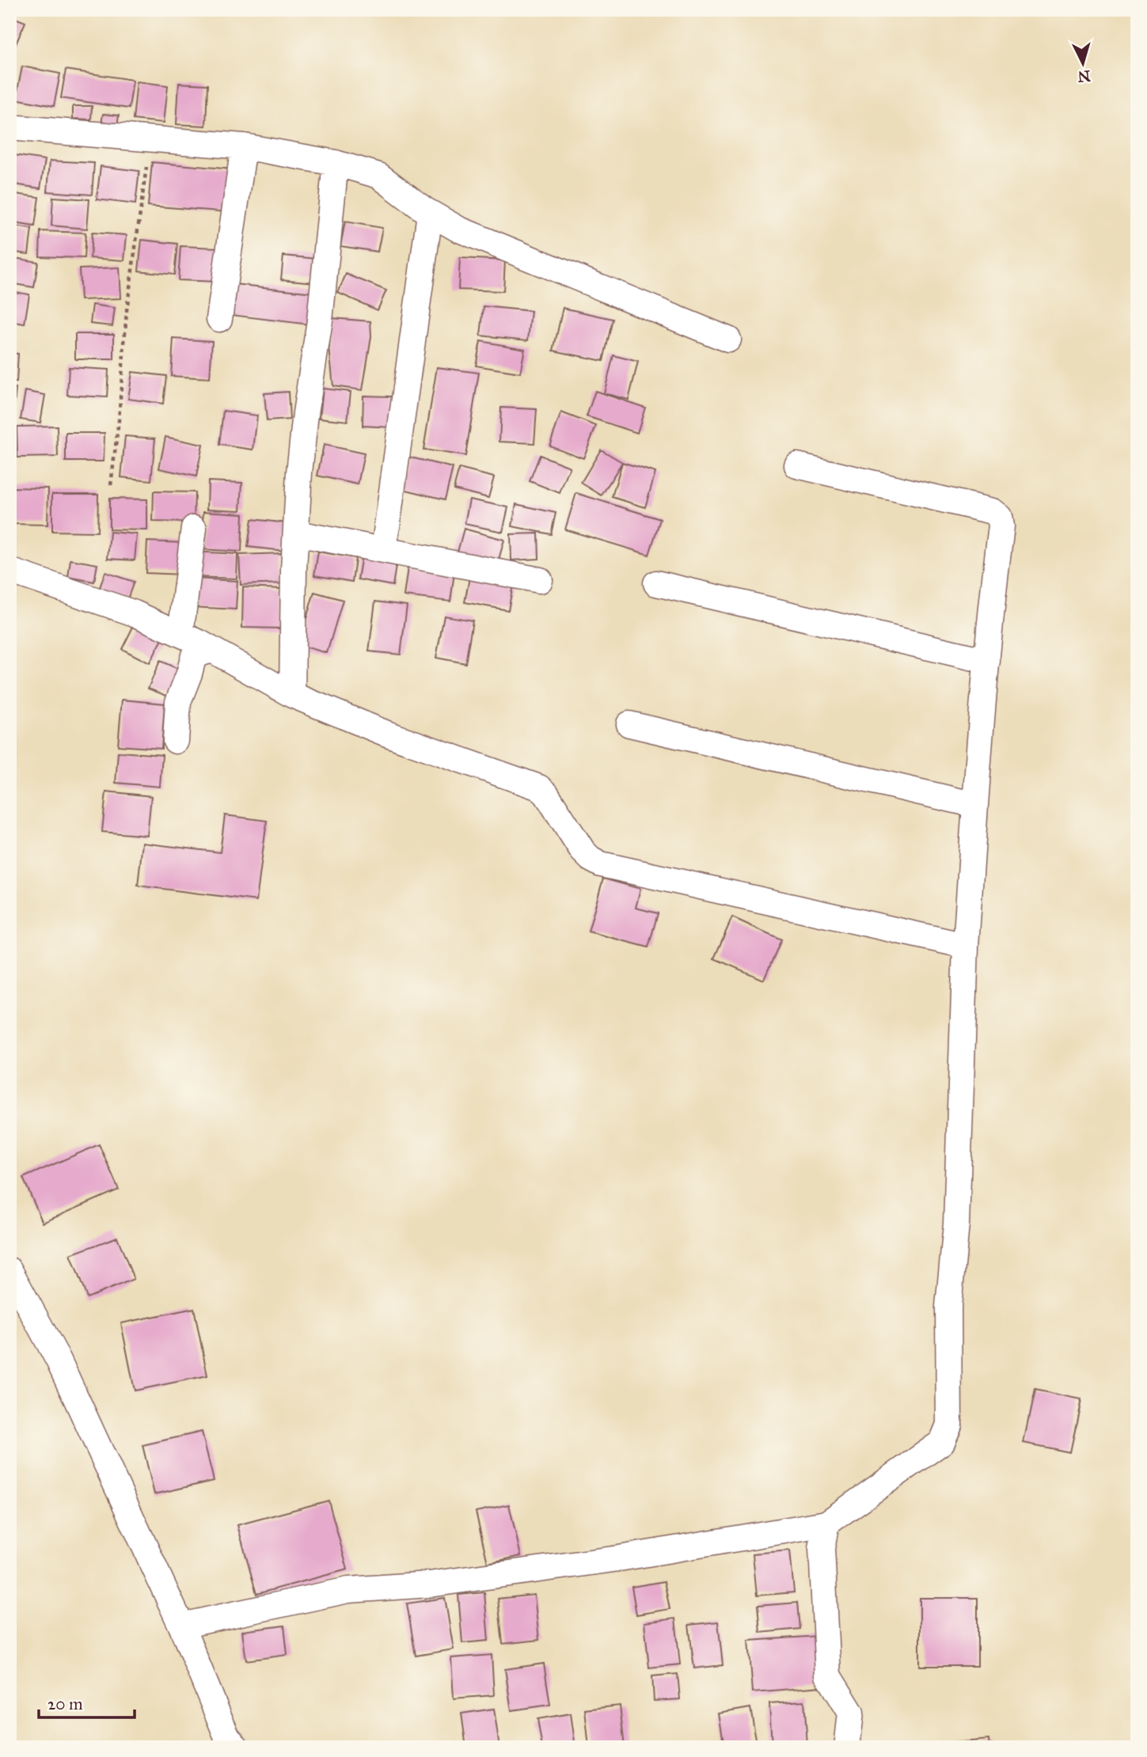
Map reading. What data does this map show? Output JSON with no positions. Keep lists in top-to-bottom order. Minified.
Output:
{"scale_bar":"20 m","north":"bottom"}
